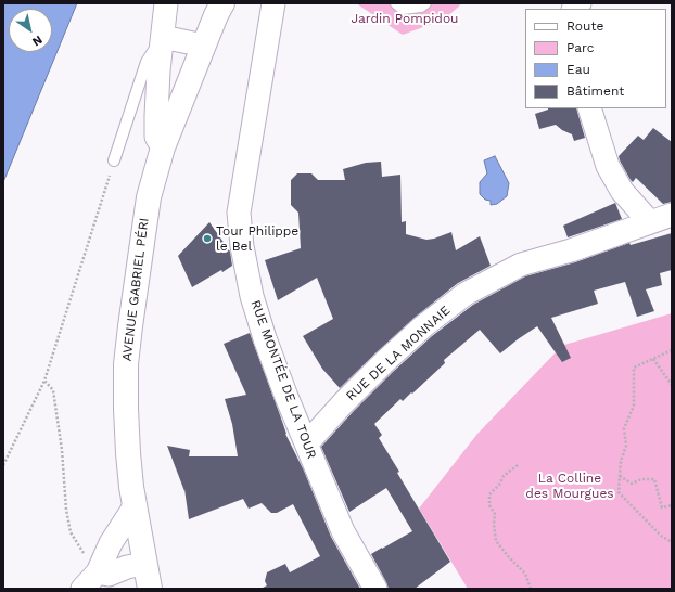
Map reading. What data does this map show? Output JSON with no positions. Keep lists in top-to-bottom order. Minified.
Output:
{"streets":{"main road":["AVENUE GABRIEL PÉRI"],"street":["RUE DE LA MONNAIE","RUE MONTÉE DE LA TOUR"]},"crossings":[["RUE DE LA MONNAIE","RUE MONTÉE DE LA TOUR"]],"parks":["Jardin Pompidou","La Colline des Mourgues"],"places":["Tour Philippe le Bel"],"legend":["Route","Parc","Eau","Bâtiment"],"north":"bottom right"}
